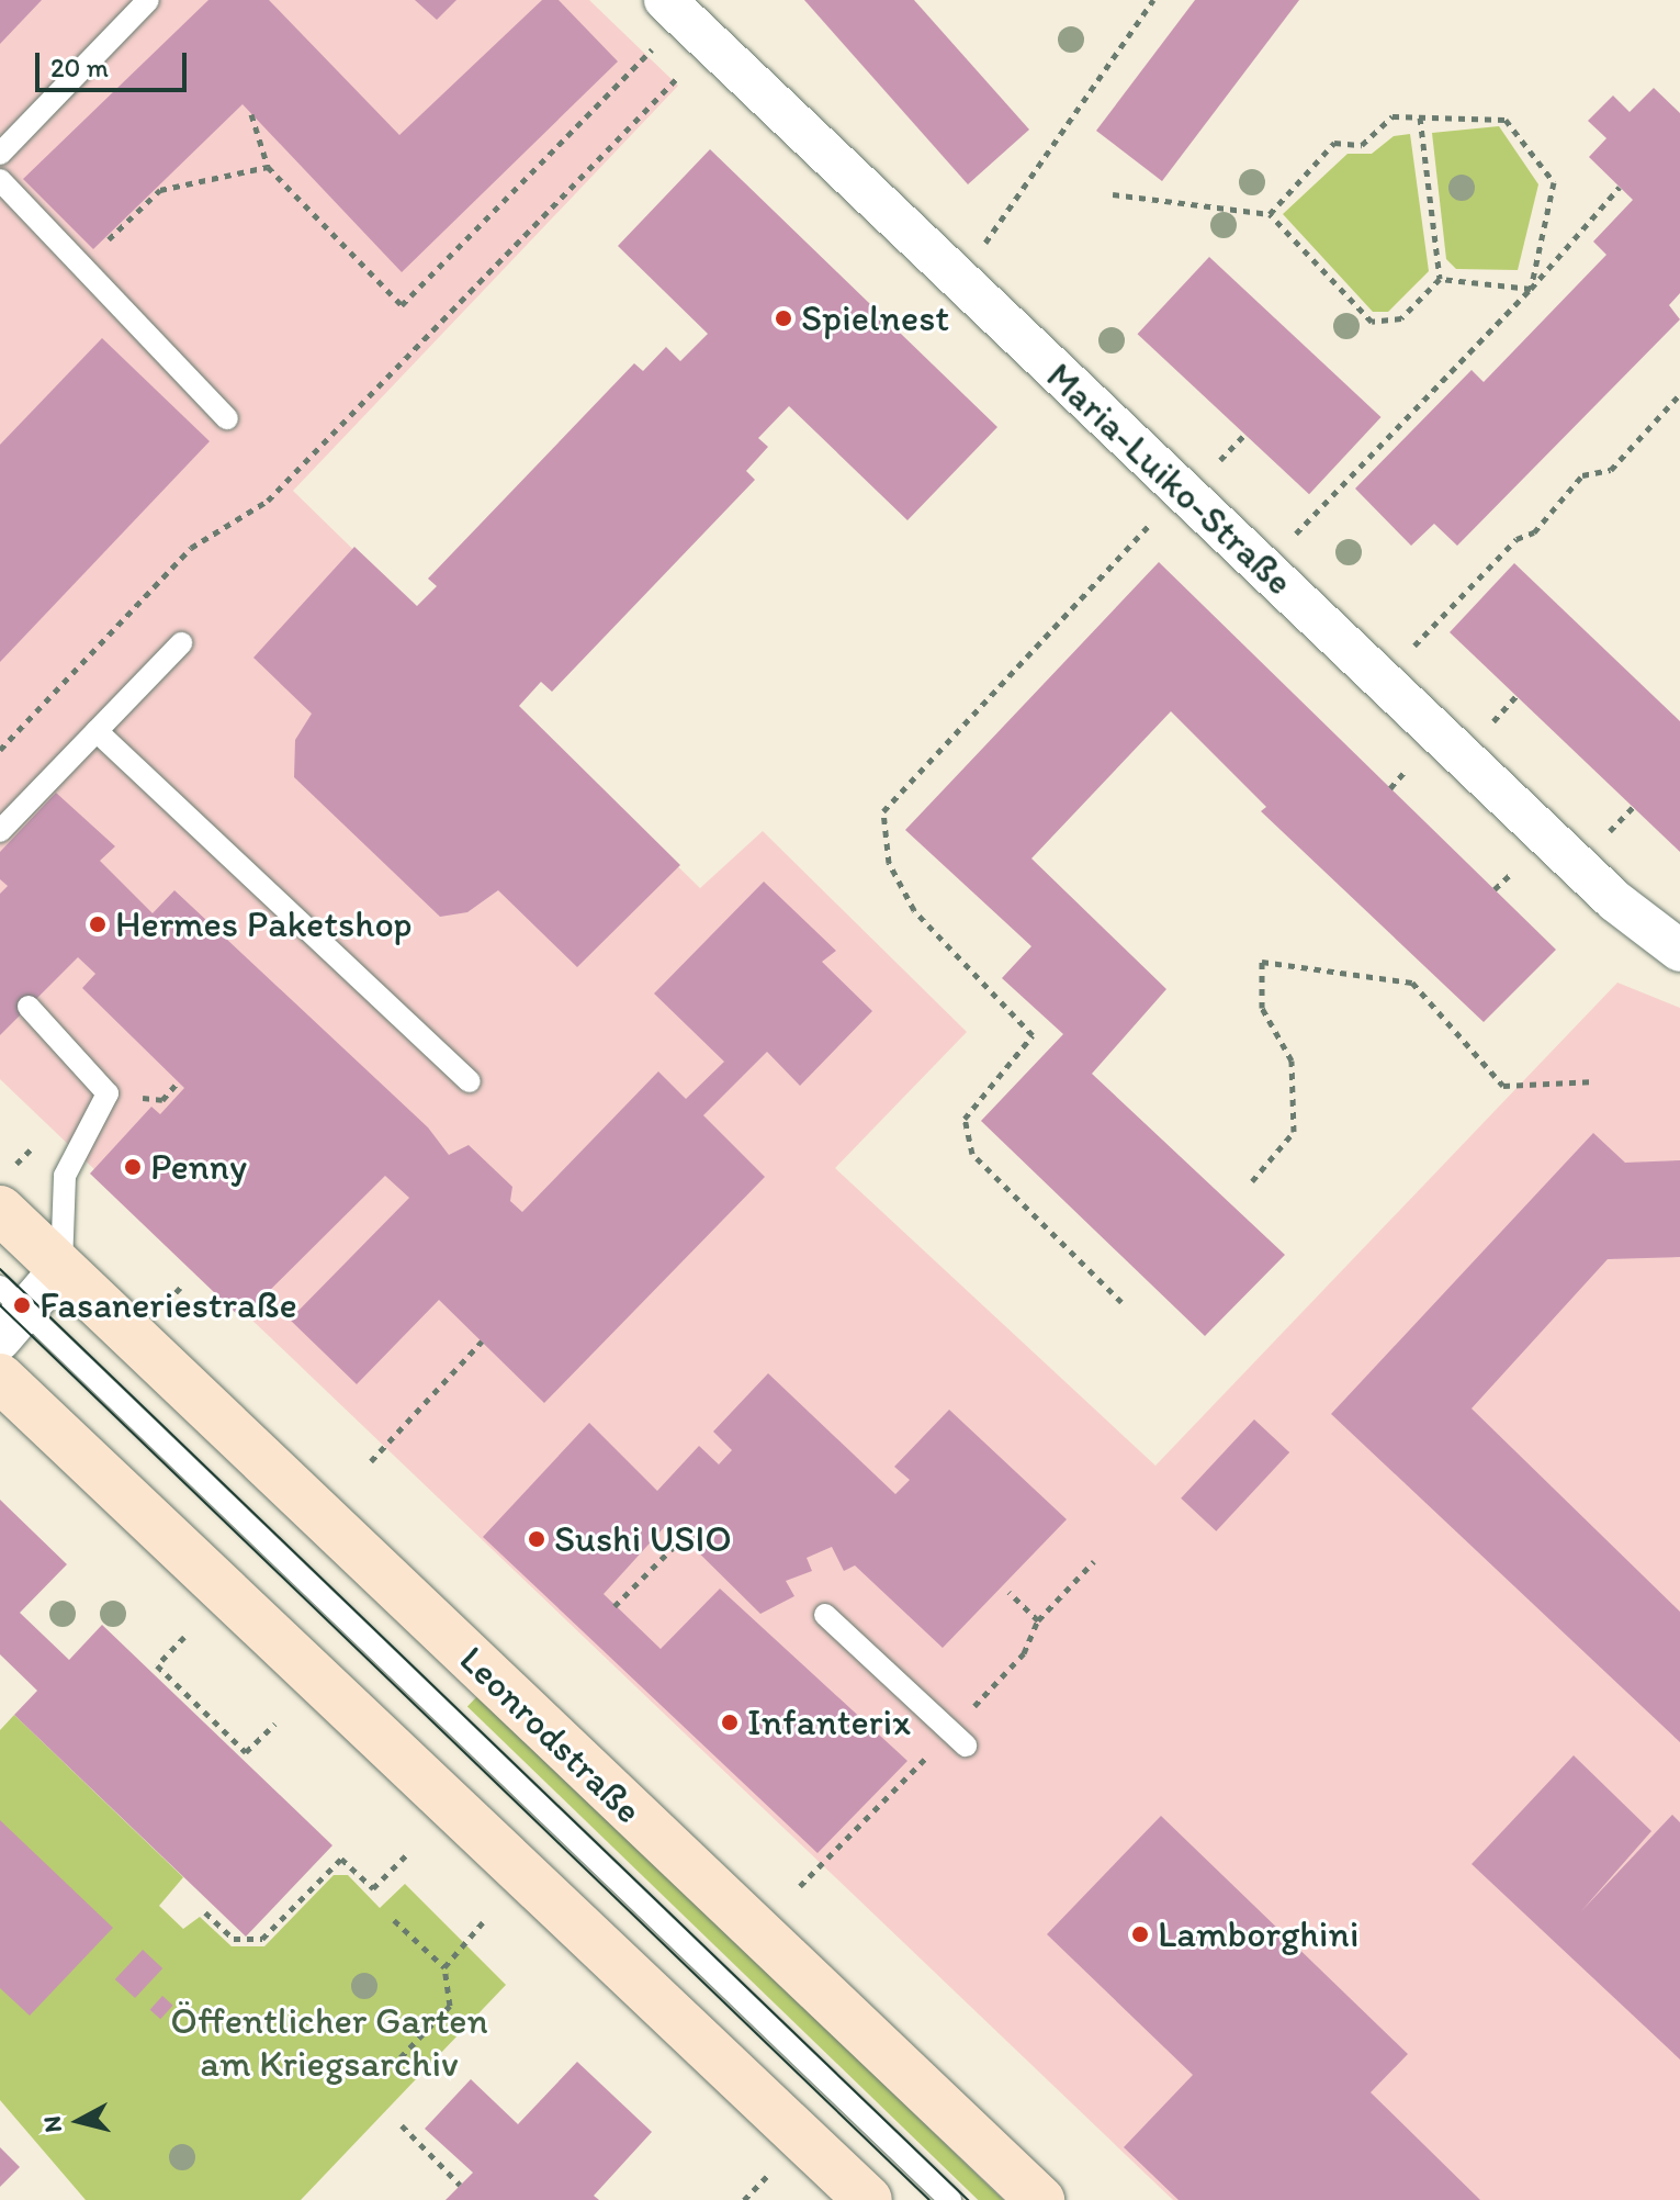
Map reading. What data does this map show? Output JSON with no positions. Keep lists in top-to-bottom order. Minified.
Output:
{"streets":{"main road":["Leonrodstraße"],"street":["Maria-Luiko-Straße"]},"parks":["Öffentlicher Garten am Kriegsarchiv"],"places":["Spielnest","Hermes Paketshop","Penny","Fasaneriestraße","Sushi USIO","Infanterix","Lamborghini"],"scale_bar":"20 m","north":"left"}
